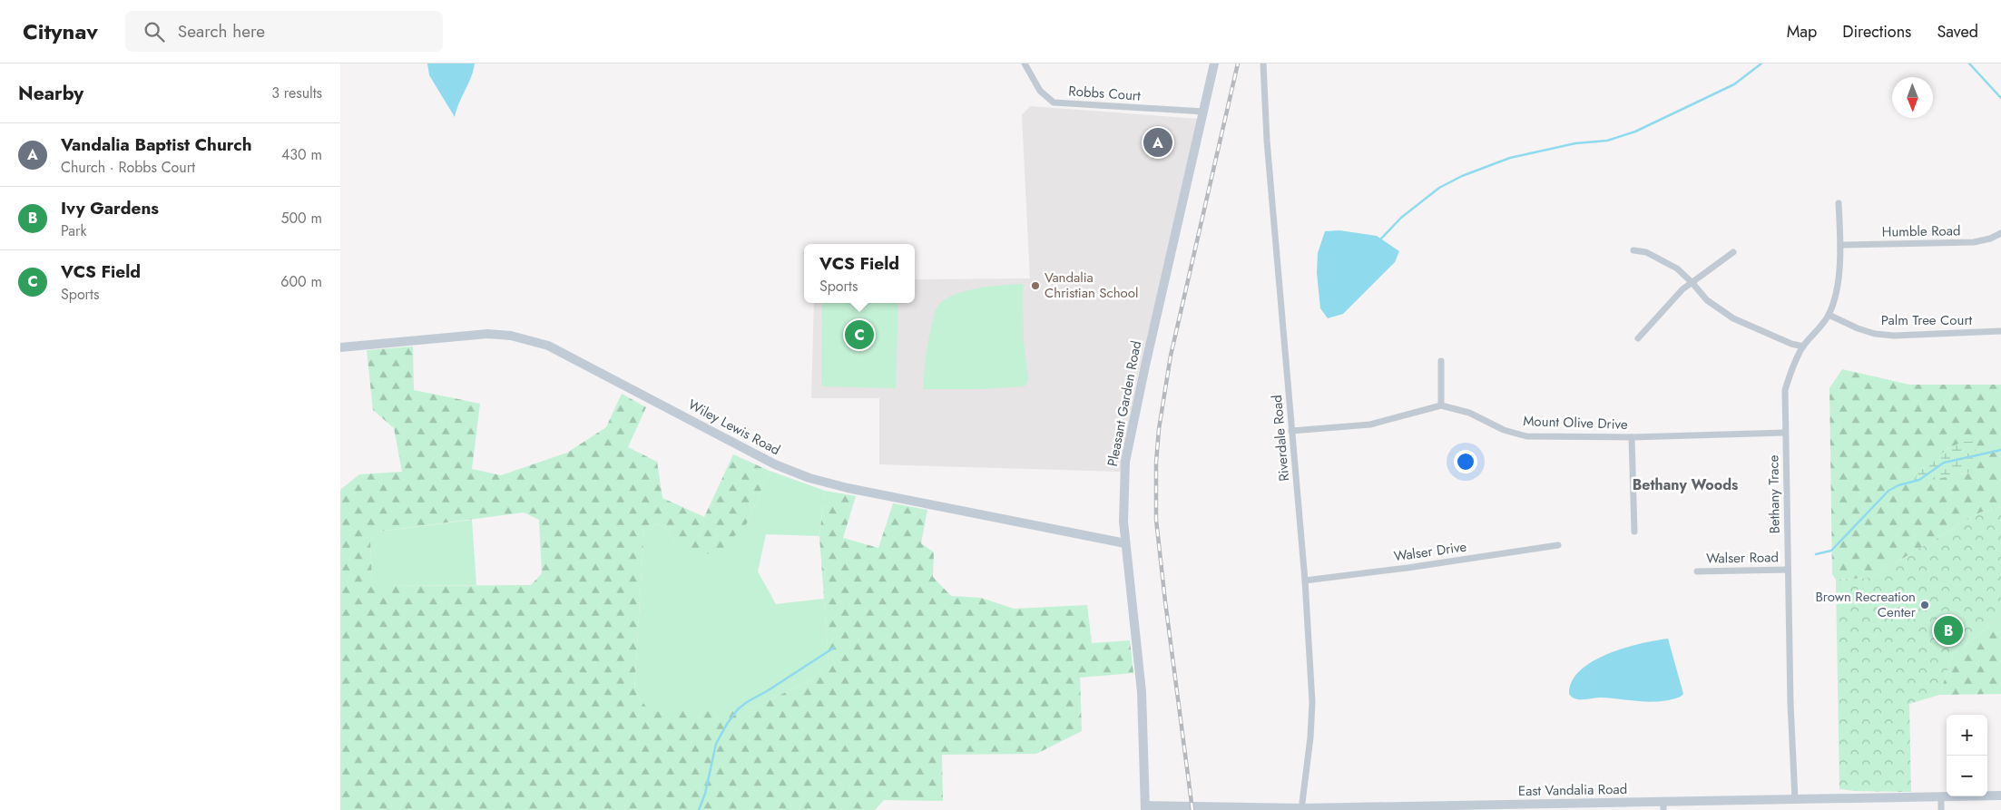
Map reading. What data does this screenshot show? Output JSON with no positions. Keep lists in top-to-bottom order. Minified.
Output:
{"streets":{"street":["Robbs Court","Humble Road","Palm Tree Court","Pleasant Garden Road","Mount Olive Drive","Wiley Lewis Road","Riverdale Road","Bethany Trace","Walser Drive","Walser Road","East Vandalia Road"]},"crossings":[["Robbs Court","Pleasant Garden Road"],["Humble Road","Bethany Trace"],["Palm Tree Court","Bethany Trace"],["Pleasant Garden Road","Wiley Lewis Road"],["Pleasant Garden Road","East Vandalia Road"],["Mount Olive Drive","Riverdale Road"],["Mount Olive Drive","Bethany Trace"],["Riverdale Road","Walser Drive"],["Riverdale Road","East Vandalia Road"],["Bethany Trace","Walser Road"],["Bethany Trace","East Vandalia Road"]],"districts":["Bethany Woods"],"places":["Vandalia Christian School","Brown Recreation Center"],"north":"bottom","page":{"header":"Citynav","search":"Search here","nav":["Map","Directions","Saved"],"heading":["Nearby","3 results"],"list":[{"mark":"A","name":"Vandalia Baptist Church","note":"Church · Robbs Court","value":"430 m"},{"mark":"B","name":"Ivy Gardens","note":"Park","value":"500 m"},{"mark":"C","name":"VCS Field","note":"Sports","value":"600 m"}],"pins":["A","C","B"],"popup":["VCS Field","Sports"],"map_buttons":["+","−"]}}
